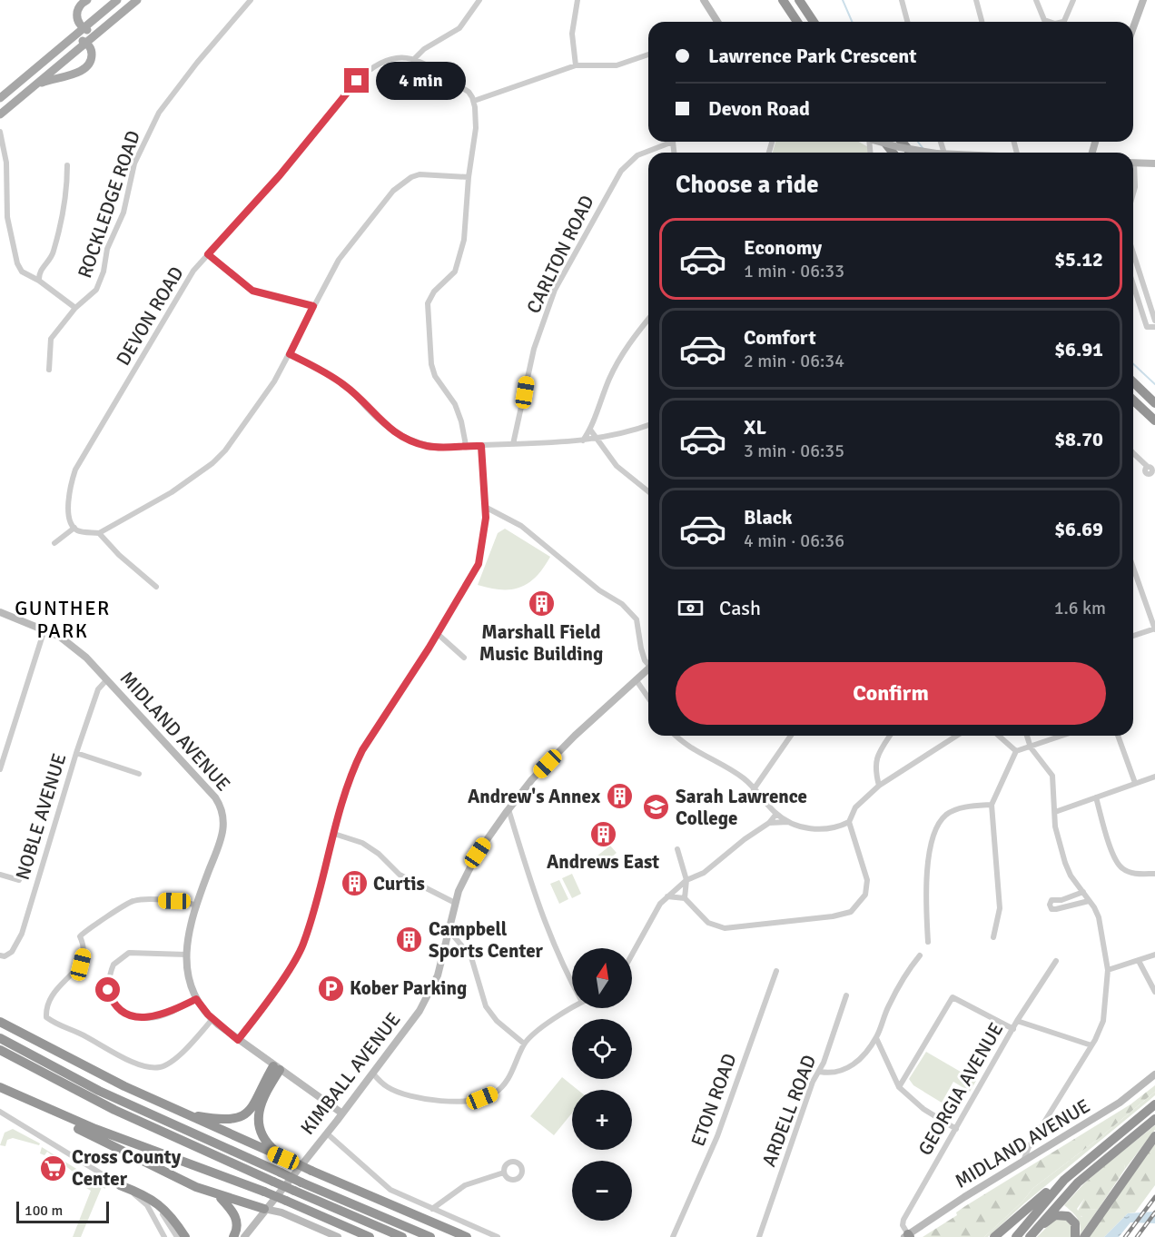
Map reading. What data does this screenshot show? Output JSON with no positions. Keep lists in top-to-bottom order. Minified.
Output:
{"streets":{"street":["ROCKLEDGE ROAD","CARLTON ROAD","DEVON ROAD","MIDLAND AVENUE","NOBLE AVENUE","KIMBALL AVENUE","GEORGIA AVENUE","ETON ROAD","ARDELL ROAD"]},"crossings":[["MIDLAND AVENUE","NOBLE AVENUE"],["MIDLAND AVENUE","KIMBALL AVENUE"],["MIDLAND AVENUE","GEORGIA AVENUE"]],"districts":["GUNTHER PARK"],"places":{"building":["Marshall Field Music Building","Andrew's Annex","Andrews East","Curtis","Campbell Sports Center"],"school or university":["Sarah Lawrence College"],"parking":["Kober Parking"],"supermarket":["Cross County Center"]},"scale_bar":"100 m","north":"top","page":{"banner":["Lawrence Park Crescent","Devon Road"],"bubble":"4 min","heading":"Choose a ride","list":[{"name":"Economy","note":"1 min · 06:33","value":"$5.12"},{"name":"Comfort","note":"2 min · 06:34","value":"$6.91"},{"name":"XL","note":"3 min · 06:35","value":"$8.70"},{"name":"Black","note":"4 min · 06:36","value":"$6.69"}],"pay":["Cash","1.6 km"],"buttons":"Confirm","map_buttons":["+","−"],"scale":"100 m"}}
